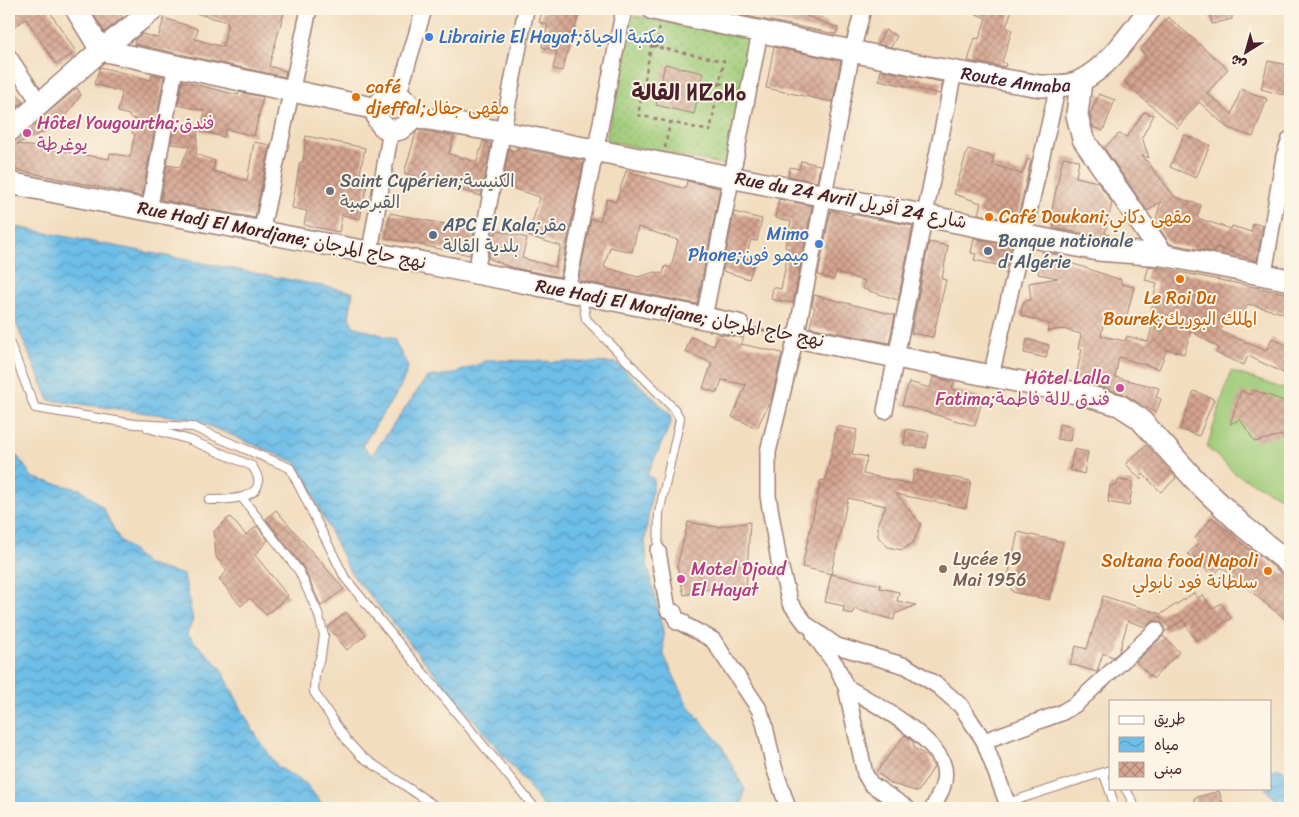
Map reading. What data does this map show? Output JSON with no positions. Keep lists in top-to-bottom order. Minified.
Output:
{"streets":{"street":["Route Annaba","Rue du 24 Avril شارع 24 أفريل","Rue Hadj El Mordjane; نهج حاج المرجان"]},"districts":["القالة ⵍⵇⴰⵍⴰ"],"places":["Librairie El Hayat;مكتبة الحياة","café djeffal;مقهى جفال","Hôtel Yougourtha;فندق يوغرطة","Saint Cypérien;الكنيسة القبرصية","Café Doukani;مقهى دكاني","APC El Kala;مقر بلدية القالة","Mimo Phone;ميمو فون","Banque nationale d'Algérie","Le Roi Du Bourek;الملك البوريك","Hôtel Lalla Fatima;فندق لالة فاطمة","Lycée 19 Mai 1956","Soltana food Napoli سلطانة فود نابولي","Motel Djoud El Hayat"],"legend":["طريق","مياه","مبنى"],"north":"bottom left"}
